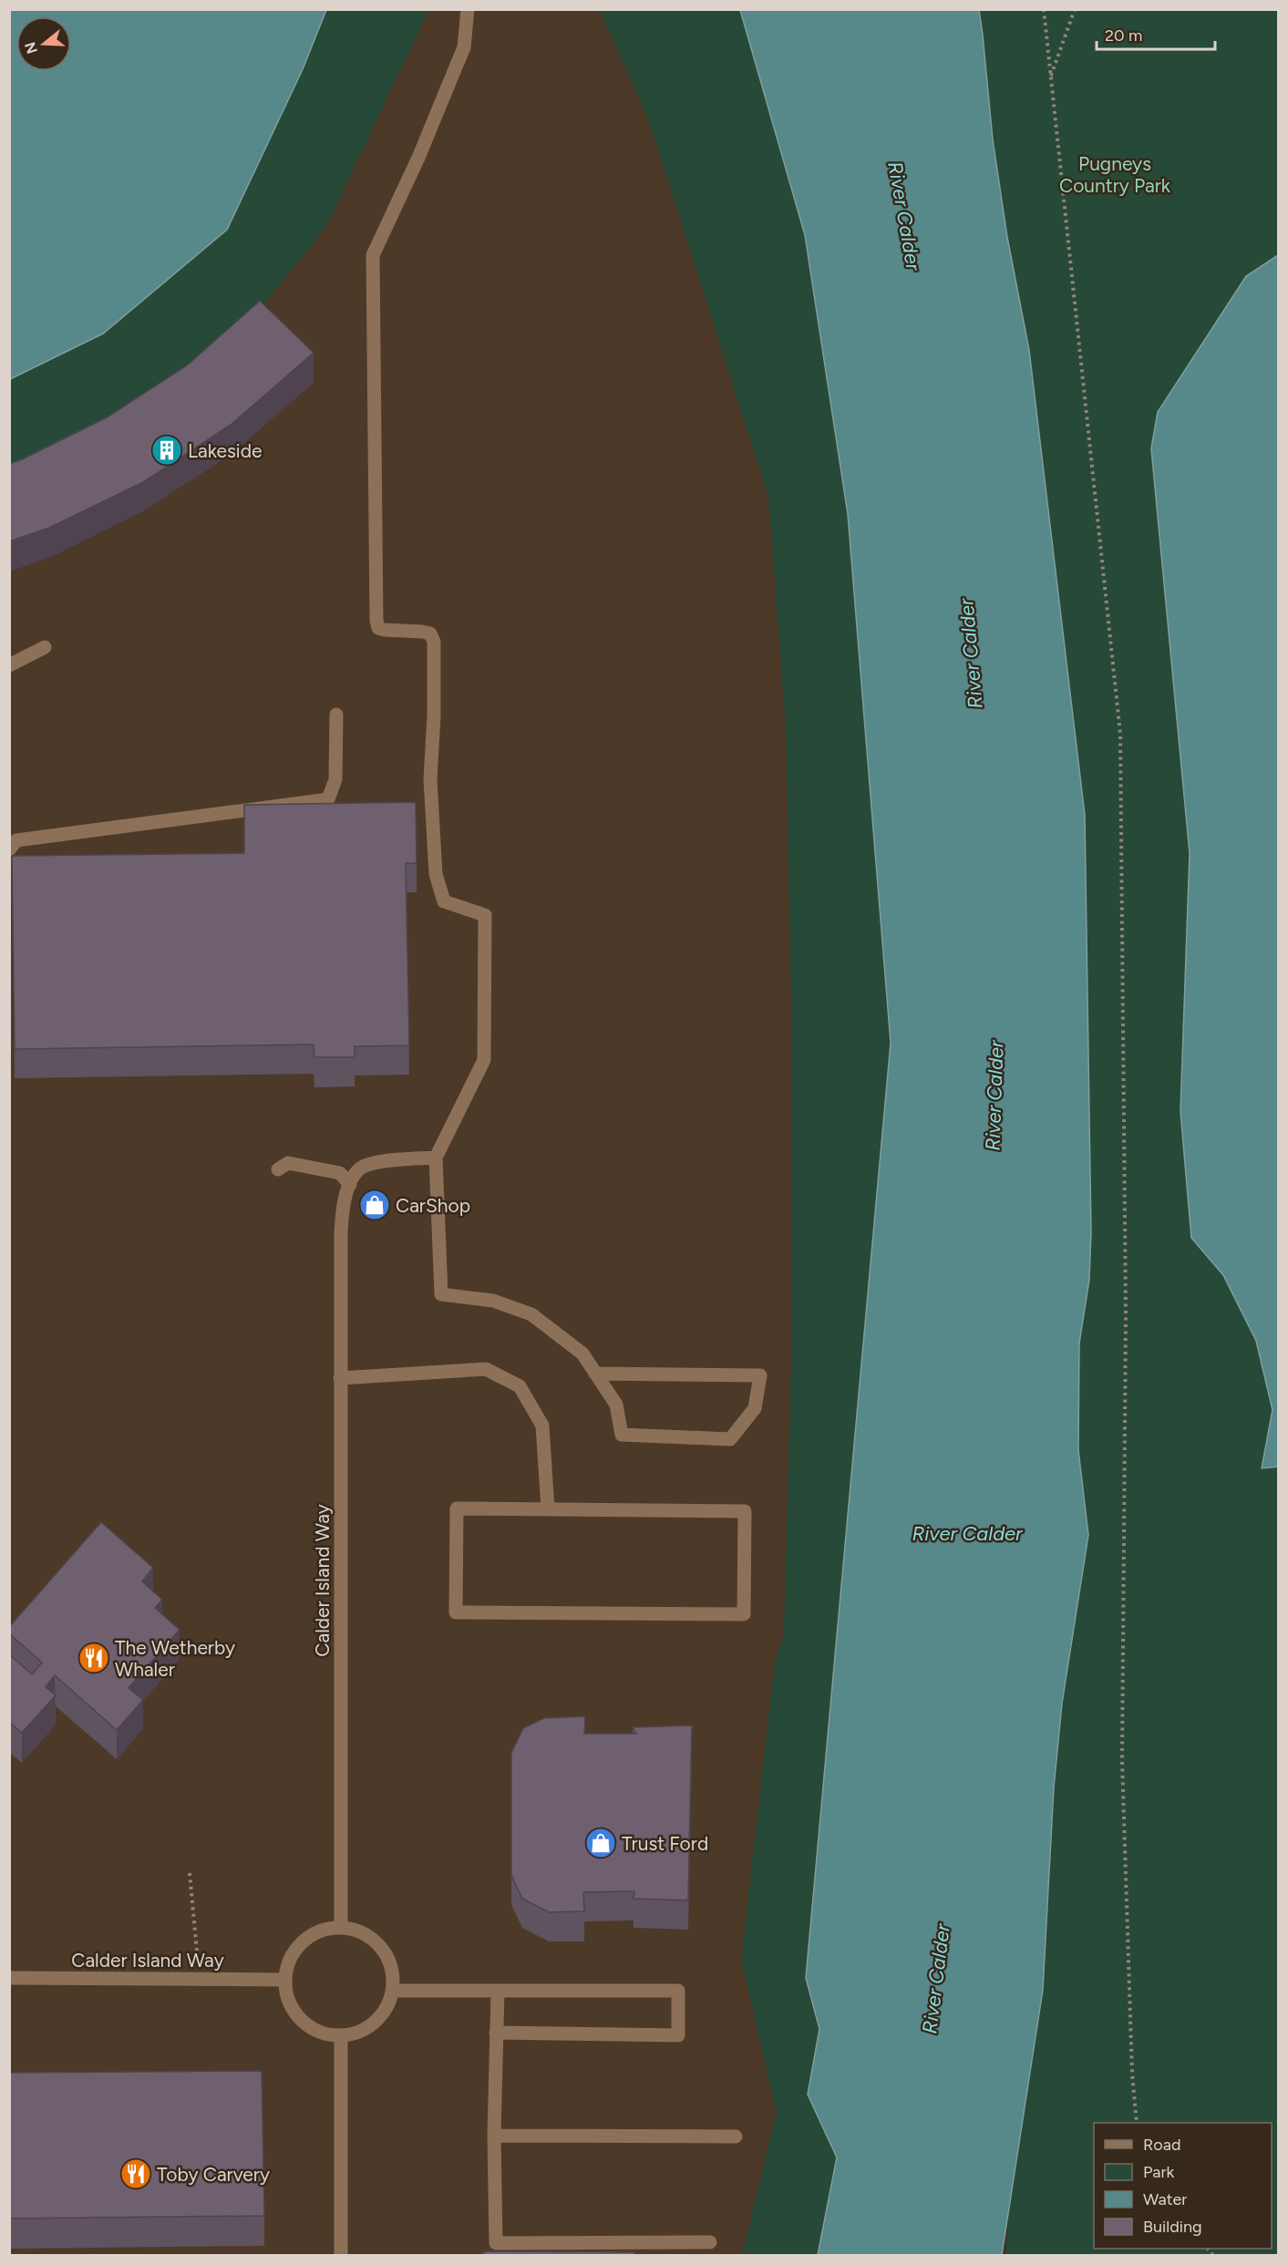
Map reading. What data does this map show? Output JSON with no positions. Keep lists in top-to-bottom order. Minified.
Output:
{"streets":{"street":["Calder Island Way"]},"water":["River Calder"],"parks":["Pugneys Country Park"],"places":{"building":["Lakeside"],"shop":["CarShop","Trust Ford"],"restaurant":["The Wetherby Whaler","Toby Carvery"]},"legend":["Road","Park","Water","Building"],"scale_bar":"20 m","north":"left"}
